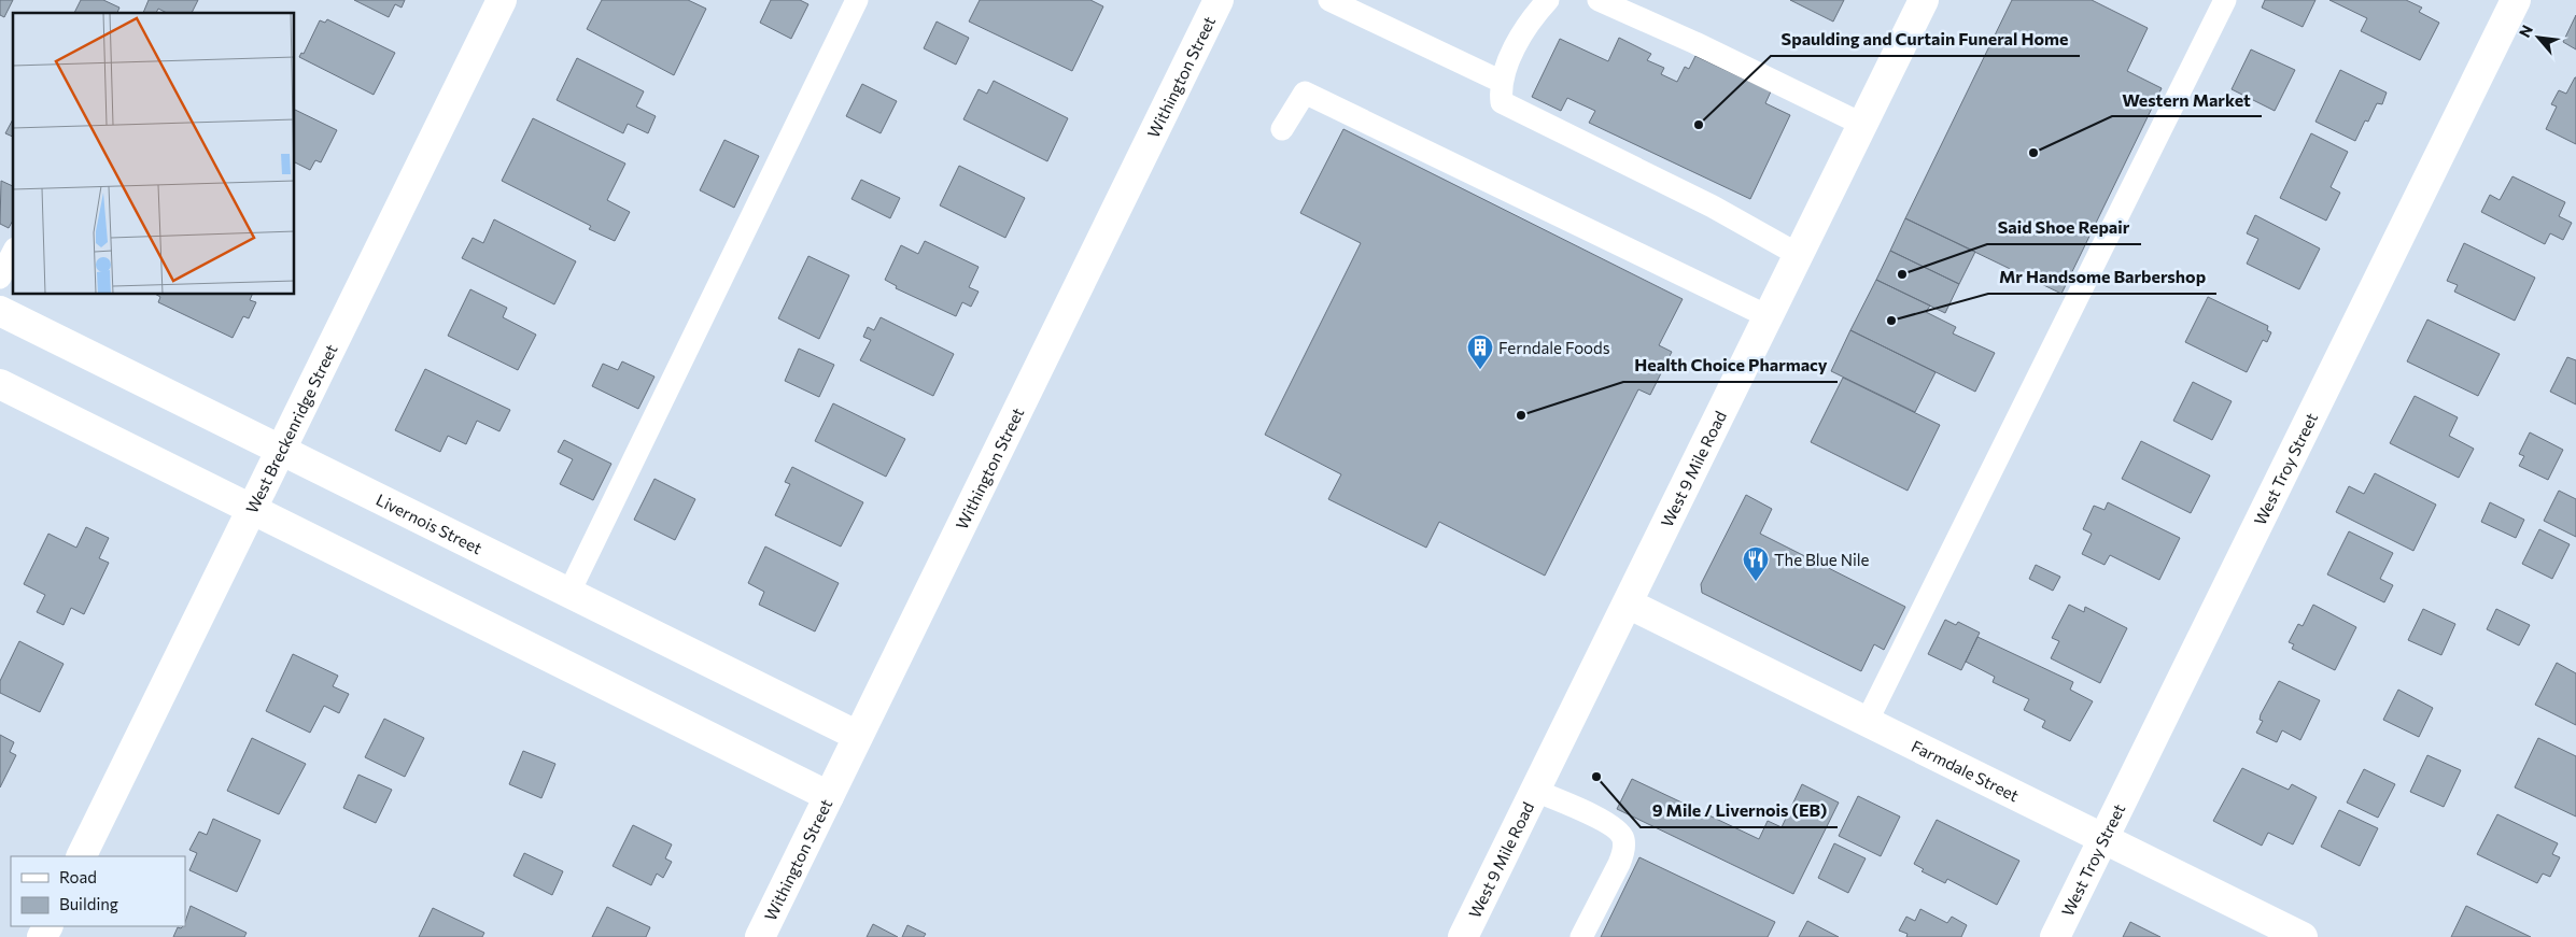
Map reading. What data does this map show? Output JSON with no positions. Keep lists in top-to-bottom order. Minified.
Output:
{"streets":{"street":["Withington Street","West Breckenridge Street","West 9 Mile Road","West Troy Street","Livernois Street","Farmdale Street"]},"crossings":[["Withington Street","Livernois Street"],["West Breckenridge Street","Livernois Street"],["West 9 Mile Road","Farmdale Street"],["West Troy Street","Farmdale Street"]],"places":{"other":["Spaulding and Curtain Funeral Home","Western Market","Said Shoe Repair","Mr Handsome Barbershop","Health Choice Pharmacy","9 Mile / Livernois (EB)"],"building":["Ferndale Foods"],"restaurant":["The Blue Nile"]},"legend":["Road","Building"],"north":"top left"}
